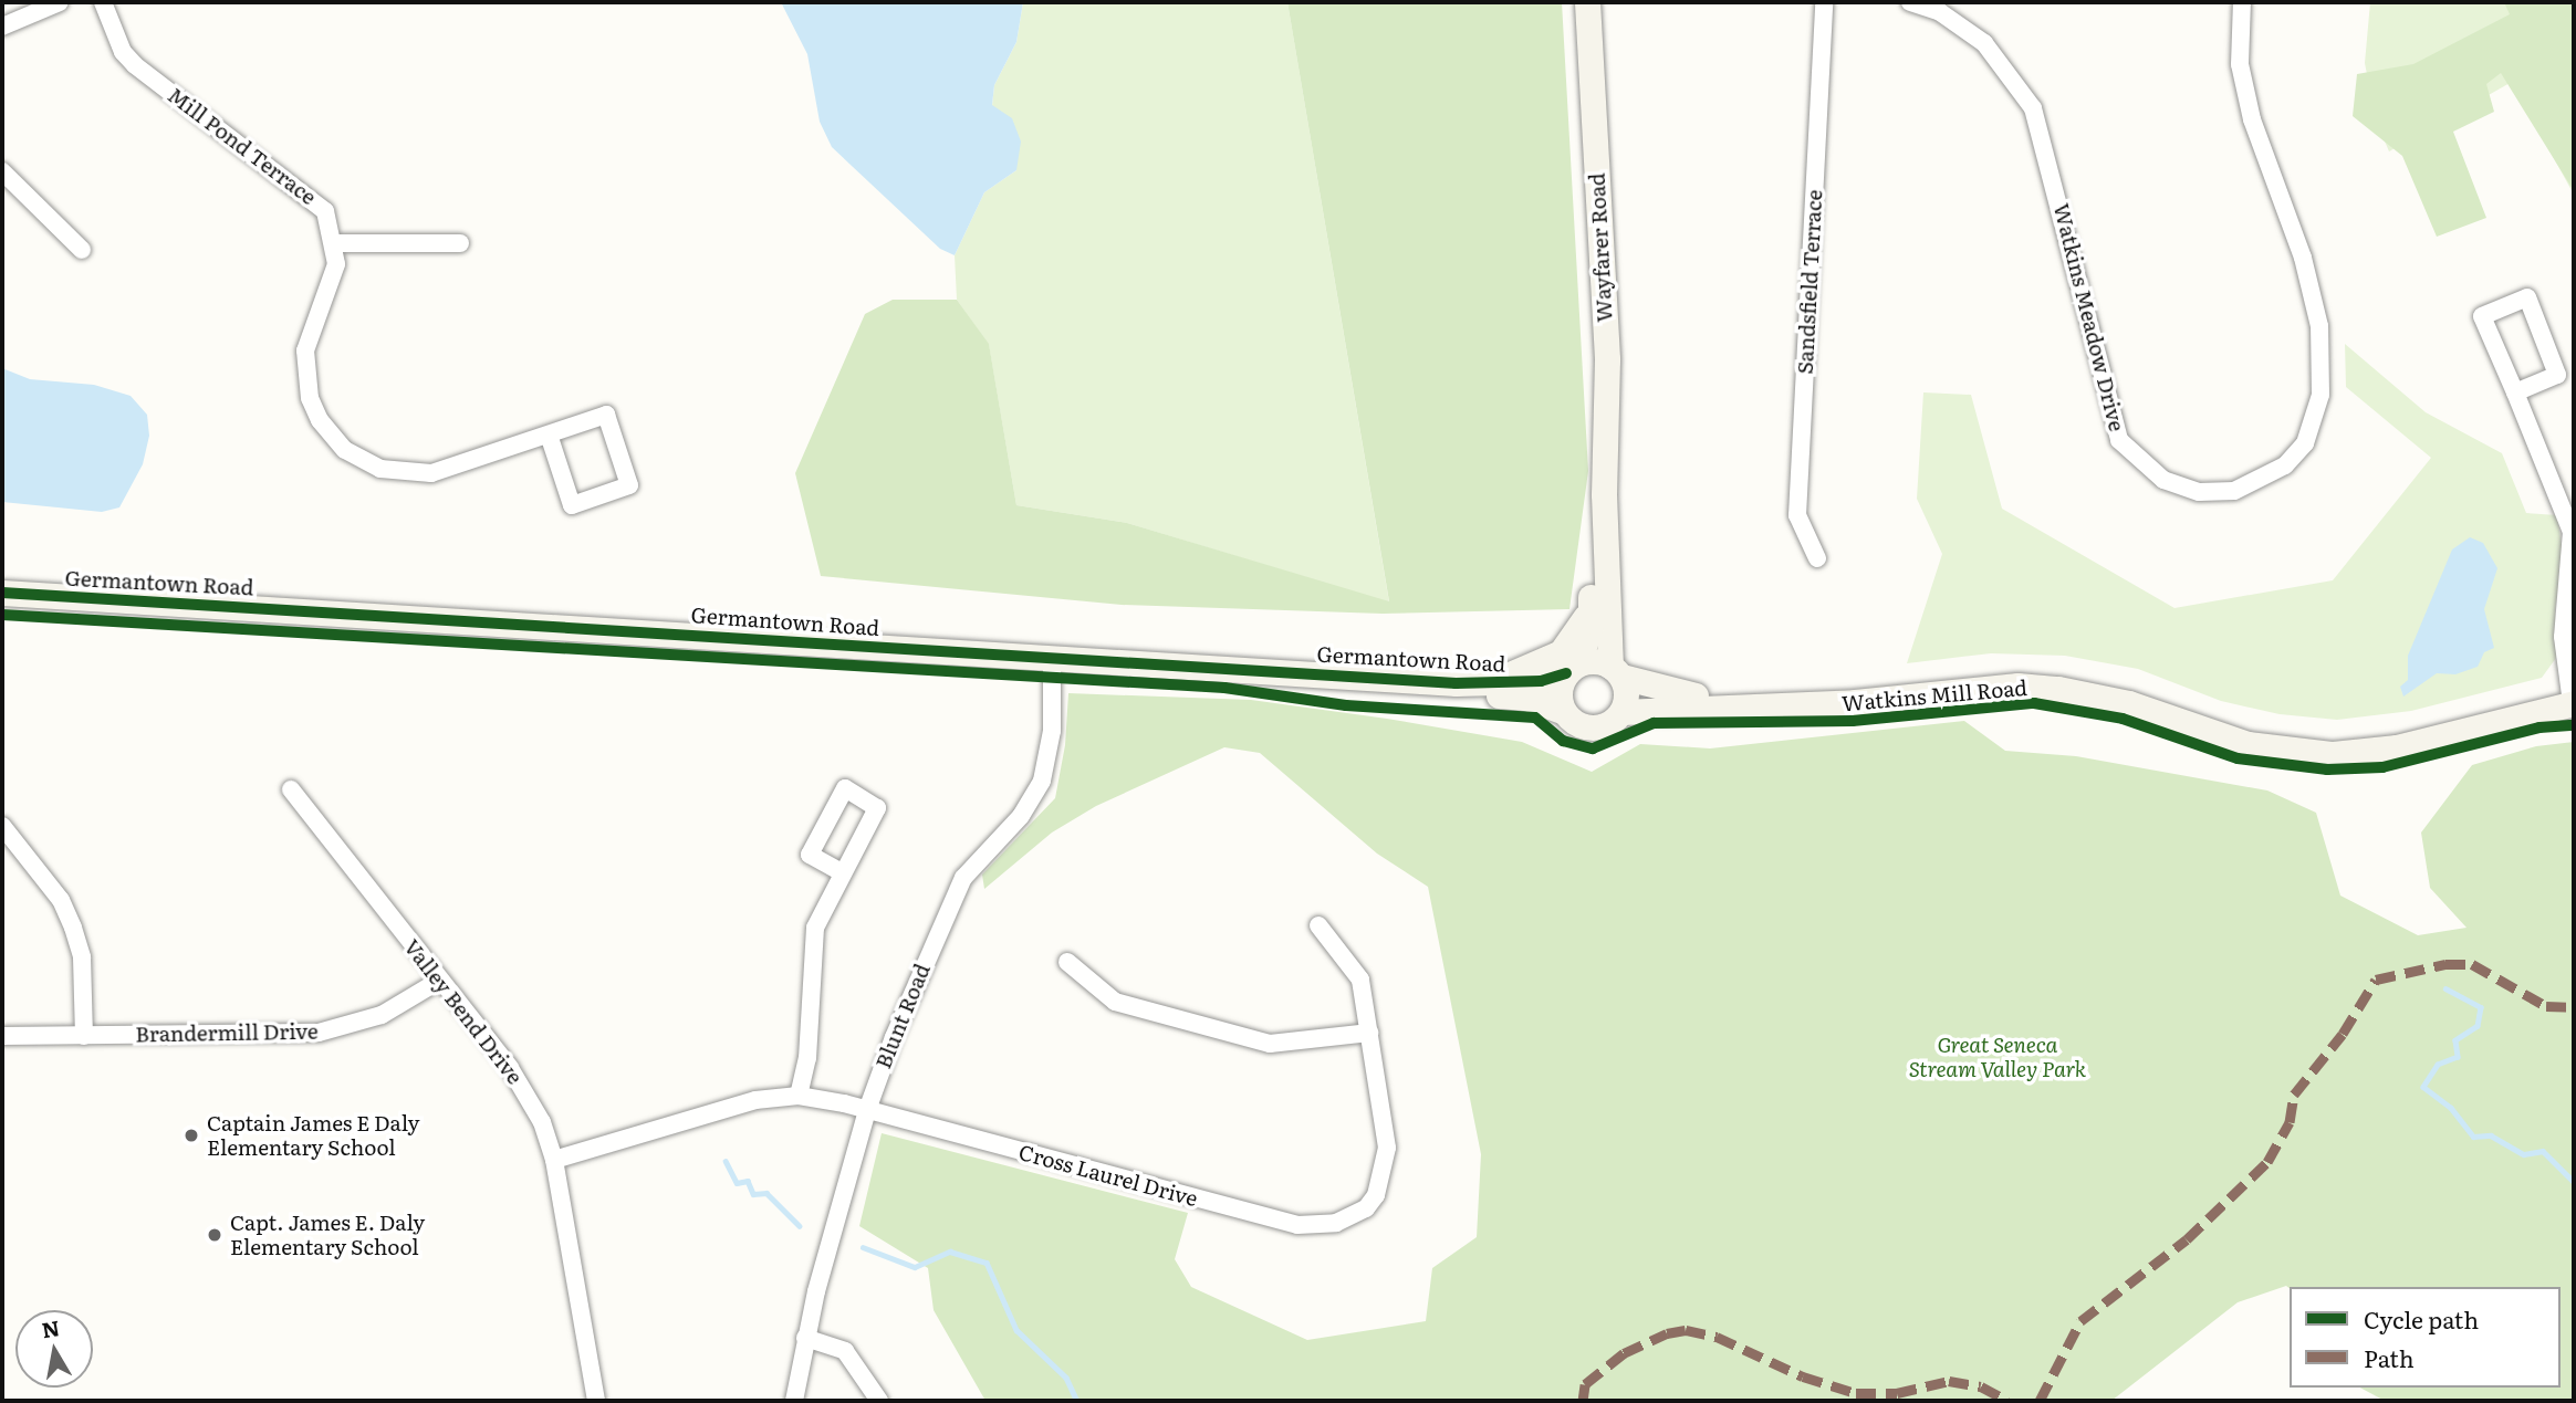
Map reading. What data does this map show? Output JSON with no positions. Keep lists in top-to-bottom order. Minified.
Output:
{"streets":{"street":["Mill Pond Terrace","Wayfarer Road","Sandsfield Terrace","Watkins Meadow Drive","Germantown Road","Watkins Mill Road","Valley Bend Drive","Blunt Road","Brandermill Drive","Cross Laurel Drive"]},"crossings":[["Wayfarer Road","Germantown Road"],["Wayfarer Road","Watkins Mill Road"],["Germantown Road","Watkins Mill Road"],["Germantown Road","Blunt Road"],["Valley Bend Drive","Brandermill Drive"],["Valley Bend Drive","Cross Laurel Drive"],["Blunt Road","Cross Laurel Drive"]],"parks":["Great Seneca Stream Valley Park"],"places":["Captain James E Daly Elementary School","Capt. James E. Daly Elementary School"],"legend":["Cycle path","Path"],"north":"top"}
